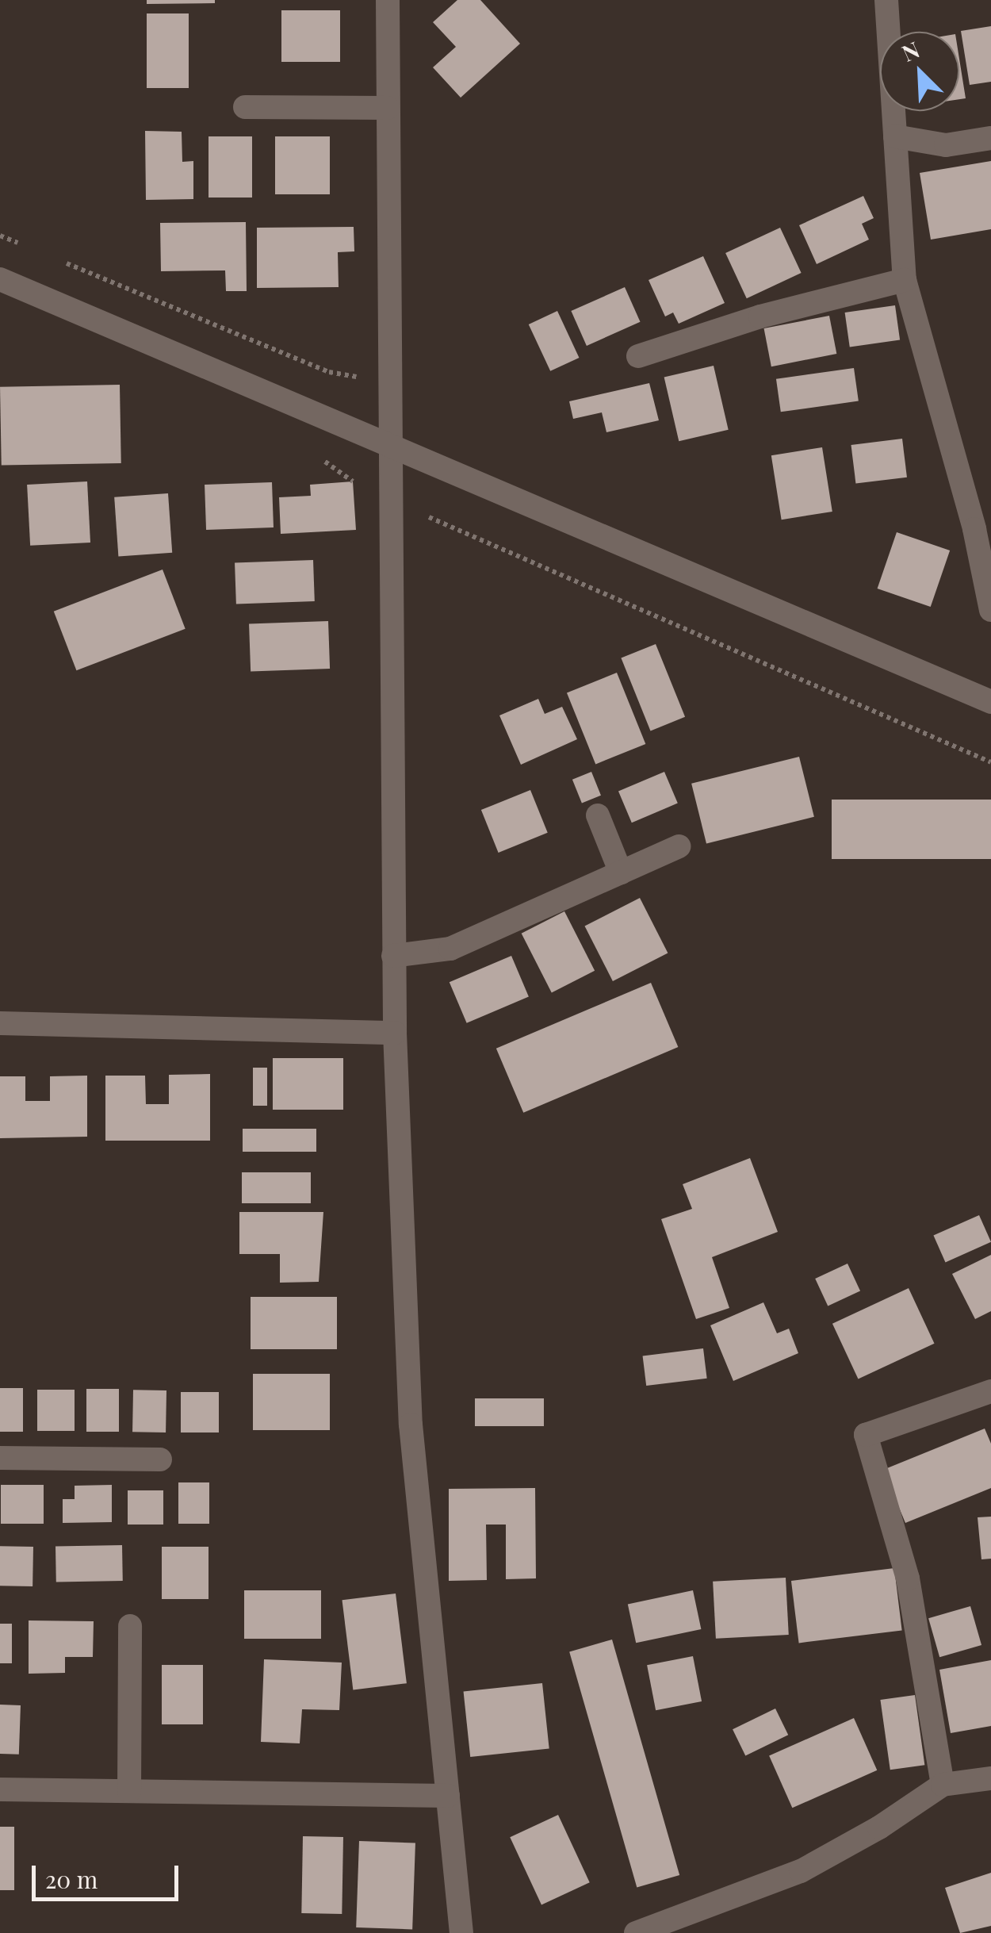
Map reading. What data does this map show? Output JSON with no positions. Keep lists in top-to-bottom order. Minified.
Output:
{"scale_bar":"20 m","north":"top left"}
